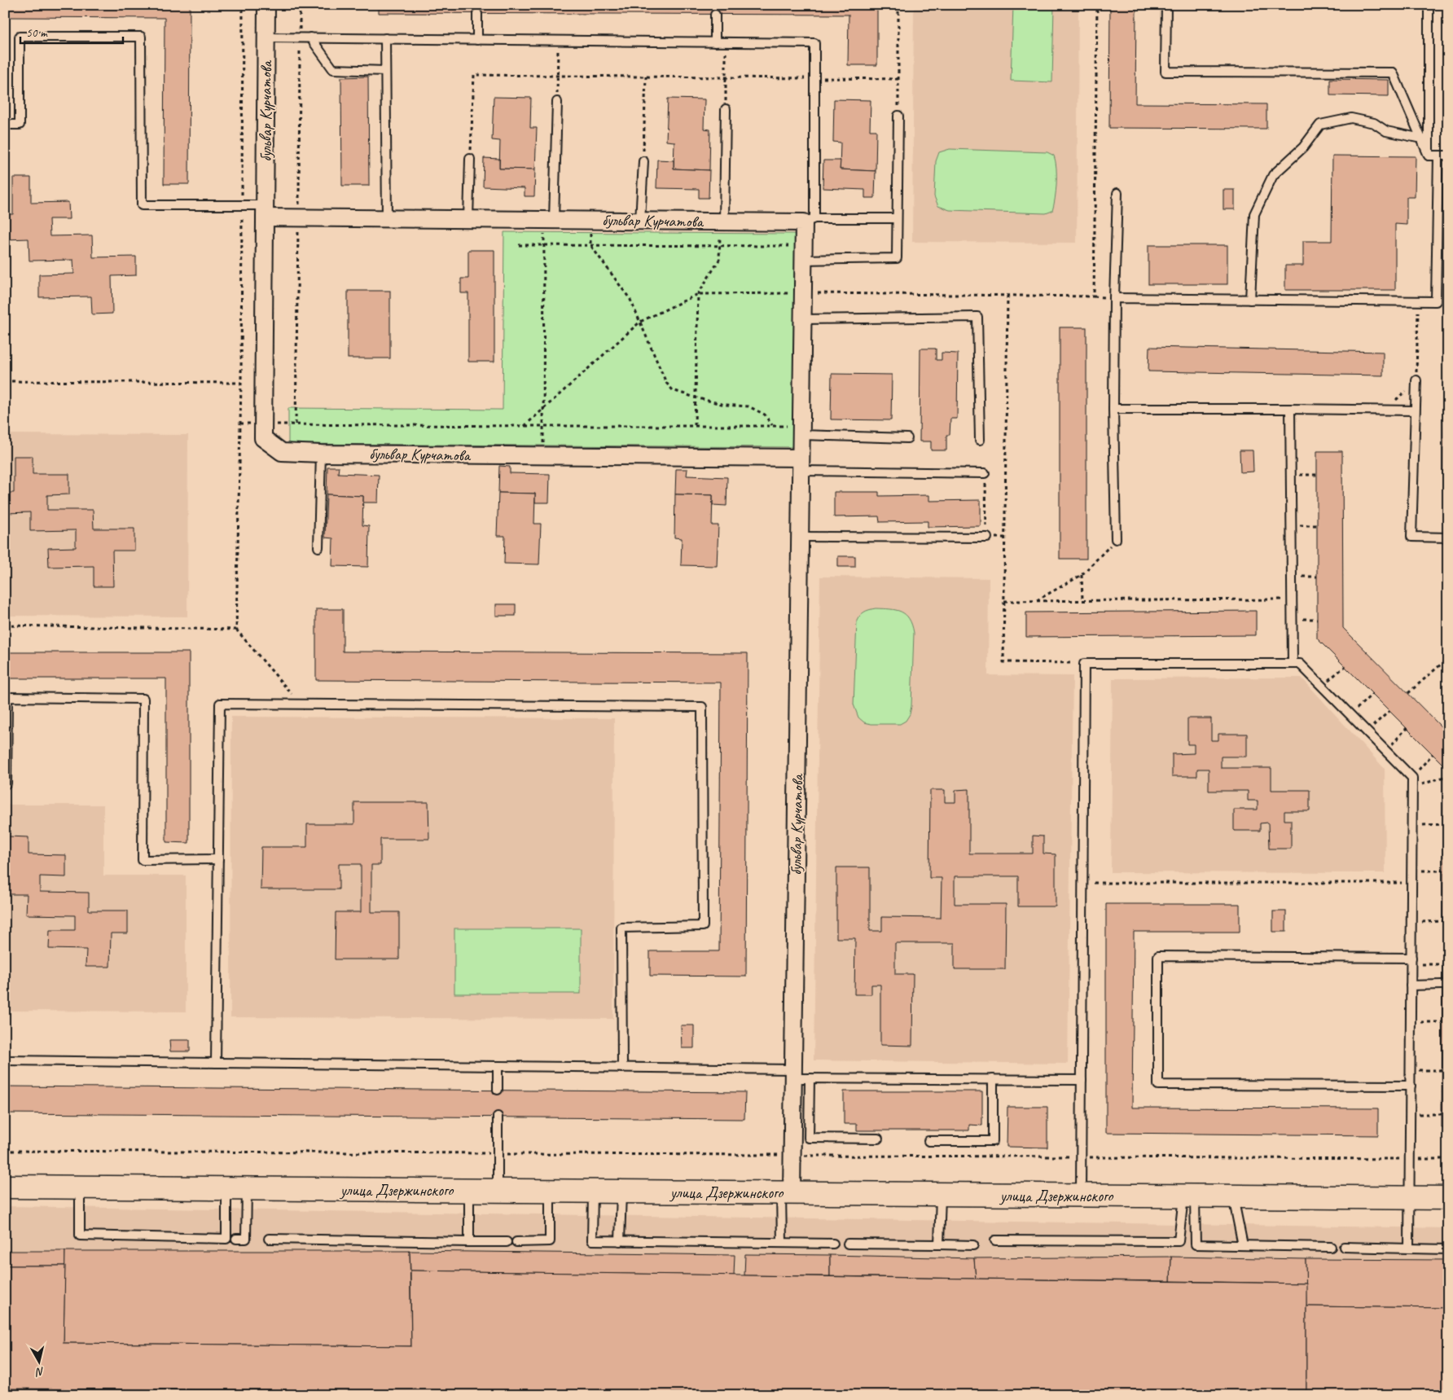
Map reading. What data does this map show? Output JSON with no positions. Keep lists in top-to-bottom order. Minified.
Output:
{"streets":{"main road":["улица Дзержинского"],"street":["бульвар Курчатова"]},"crossings":[["бульвар Курчатова","улица Дзержинского"]],"scale_bar":"50 m","north":"bottom"}
